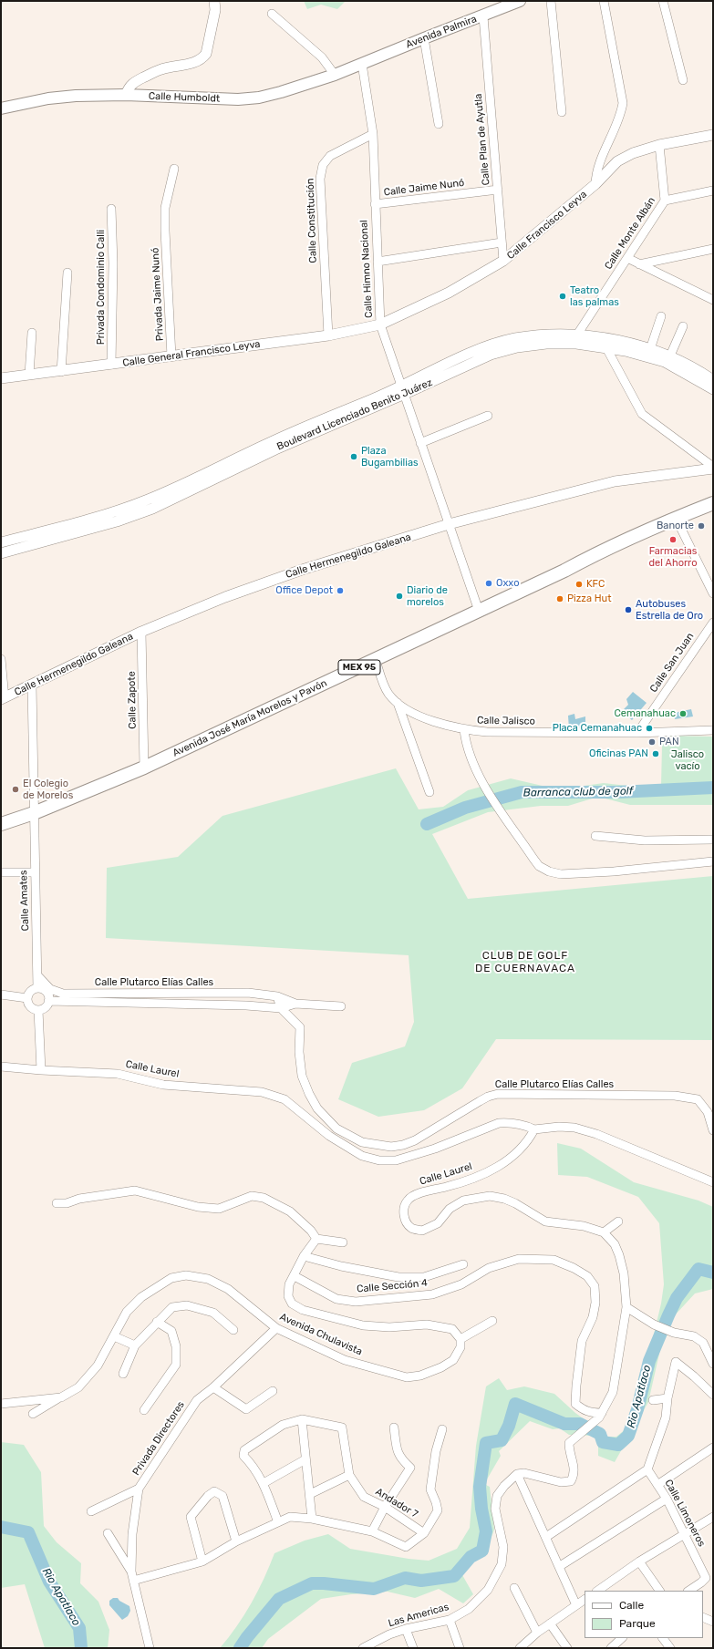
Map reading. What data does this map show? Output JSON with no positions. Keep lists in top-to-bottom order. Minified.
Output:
{"streets":{"main road":["Avenida Palmira","Calle Humboldt","MEX 95","Avenida José María Morelos y Pavón"],"street":["Calle Plan de Ayutla","Calle Jaime Nunó","Calle Constitución","Calle Francisco Leyva","Calle Monte Albán","Calle Himno Nacional","Privada Condominio Calli","Privada Jaime Nunó","Calle General Francisco Leyva","Boulevard Licenciado Benito Juárez","Calle Hermenegildo Galeana","Calle San Juan","Calle Zapote","Calle Jalisco","Calle Amates","Calle Plutarco Elías Calles","Calle Laurel","Calle Sección 4","Avenida Chulavista","Privada Directores","Andador 7","Calle Limoneros","Las Americas"]},"crossings":[["Avenida Palmira","Calle Humboldt"],["Avenida Palmira","Calle Plan de Ayutla"],["Avenida Palmira","Calle Himno Nacional"],["Calle Humboldt","Calle Himno Nacional"],["Calle Plan de Ayutla","Calle Jaime Nunó"],["Calle Plan de Ayutla","Calle Francisco Leyva"],["Calle Jaime Nunó","Calle Himno Nacional"],["Calle Constitución","Calle Himno Nacional"],["Calle Constitución","Calle General Francisco Leyva"],["Calle Francisco Leyva","Calle Monte Albán"],["Calle Francisco Leyva","Calle Himno Nacional"],["Calle Francisco Leyva","Calle General Francisco Leyva"],["Calle Monte Albán","Boulevard Licenciado Benito Juárez"],["Calle Himno Nacional","Calle General Francisco Leyva"],["Calle Himno Nacional","Boulevard Licenciado Benito Juárez"],["Calle Himno Nacional","Calle Hermenegildo Galeana"],["Calle Himno Nacional","Avenida José María Morelos y Pavón"],["Privada Condominio Calli","Calle General Francisco Leyva"],["Privada Jaime Nunó","Calle General Francisco Leyva"],["Calle Hermenegildo Galeana","Calle Zapote"],["Calle Hermenegildo Galeana","Calle Amates"],["Calle San Juan","Calle Jalisco"],["Calle Zapote","Avenida José María Morelos y Pavón"],["Avenida José María Morelos y Pavón","Calle Jalisco"],["Avenida José María Morelos y Pavón","Calle Amates"],["Calle Amates","Calle Plutarco Elías Calles"],["Calle Sección 4","Avenida Chulavista"],["Avenida Chulavista","Privada Directores"]],"districts":["CLUB DE GOLF DE CUERNAVACA"],"water":["Barranca club de golf","Rio Apatlaco"],"parks":["Jalisco vacío"],"places":["Teatro las palmas","Plaza Bugambilias","Banorte","Farmacias del Ahorro","Oxxo","KFC","Office Depot","Diario de morelos","Pizza Hut","Autobuses Estrella de Oro","Cemanahuac","Placa Cemanahuac","PAN","Oficinas PAN","El Colegio de Morelos"],"legend":["Calle","Parque"]}
